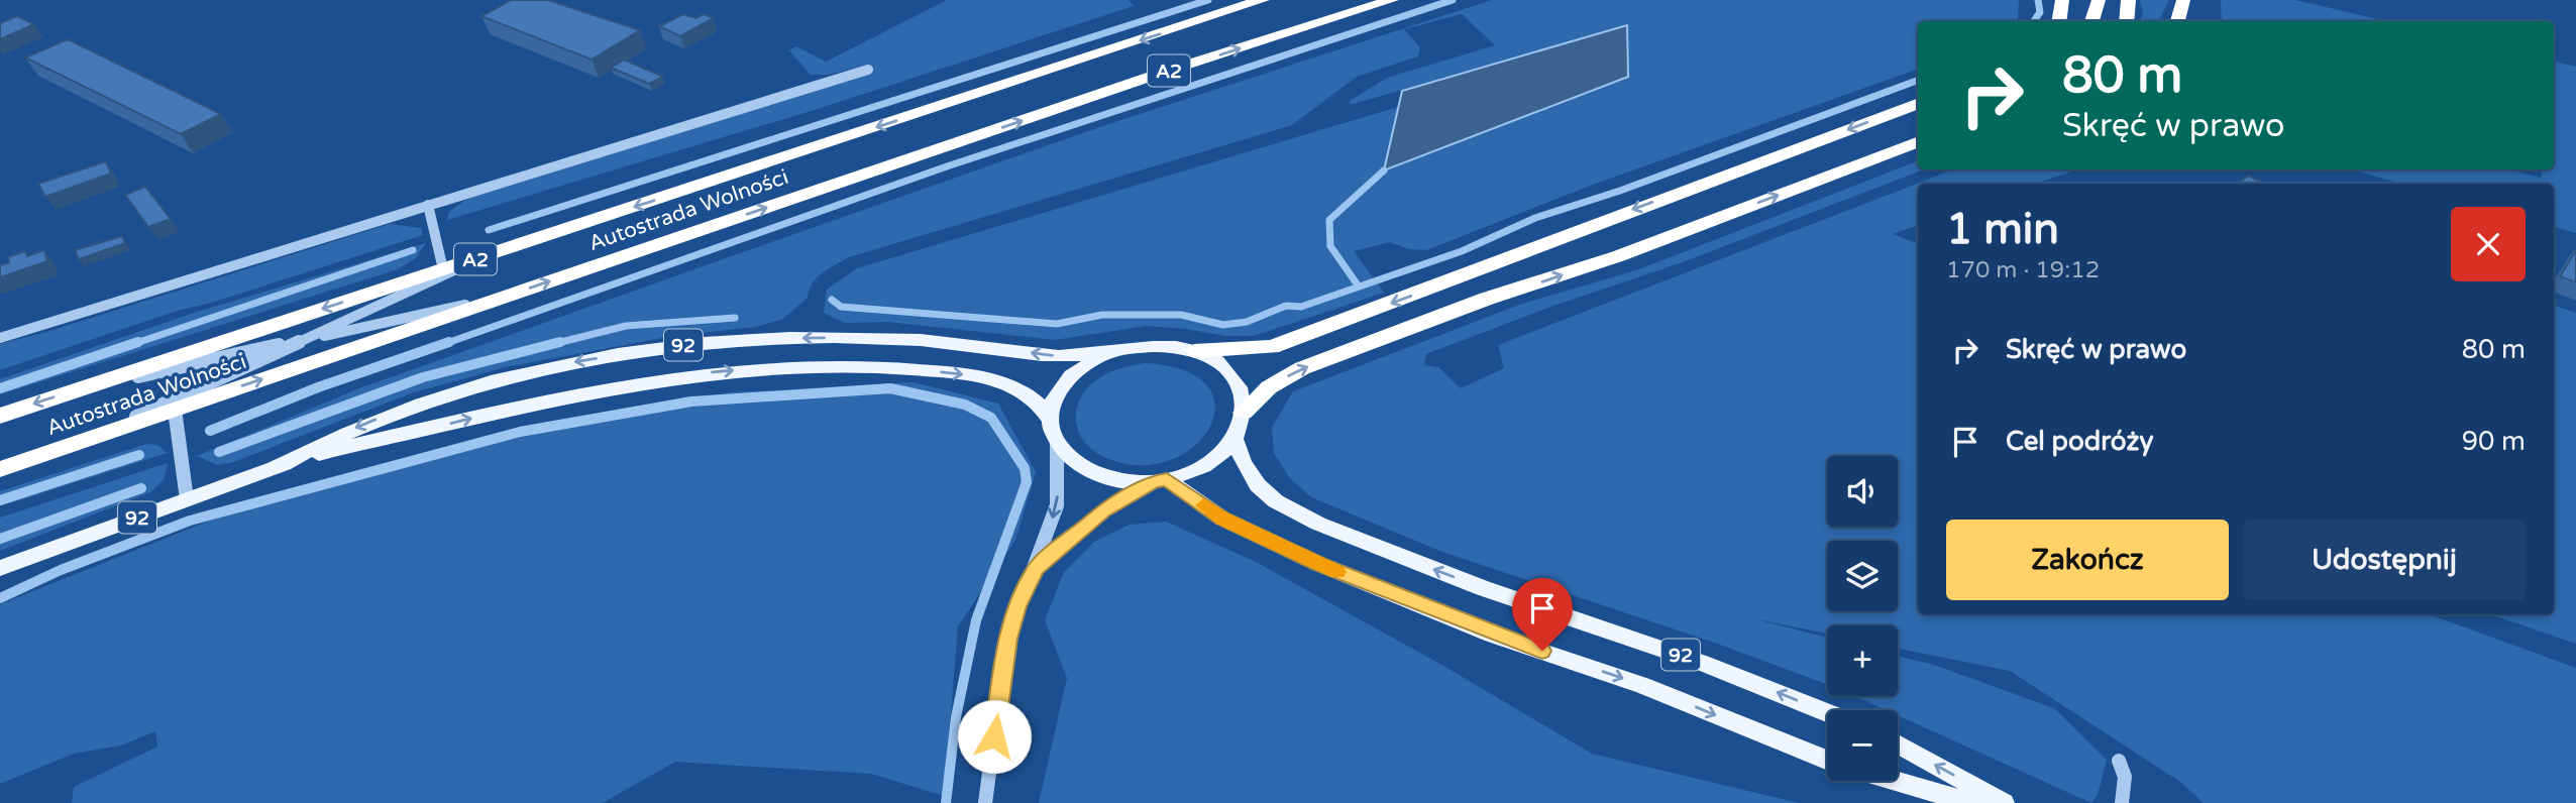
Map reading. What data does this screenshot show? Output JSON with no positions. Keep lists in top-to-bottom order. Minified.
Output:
{"streets":{"highway":["A2","Autostrada Wolności"],"main road":["92"]},"page":{"turn":["80 m","Skręć w prawo"],"heading":["1 min","170 m · 19:12"],"list":[{"name":"Skręć w prawo","value":"80 m"},{"name":"Cel podróży","value":"90 m"}],"map_buttons":["+","−"],"buttons":["Zakończ","Udostępnij"]}}
